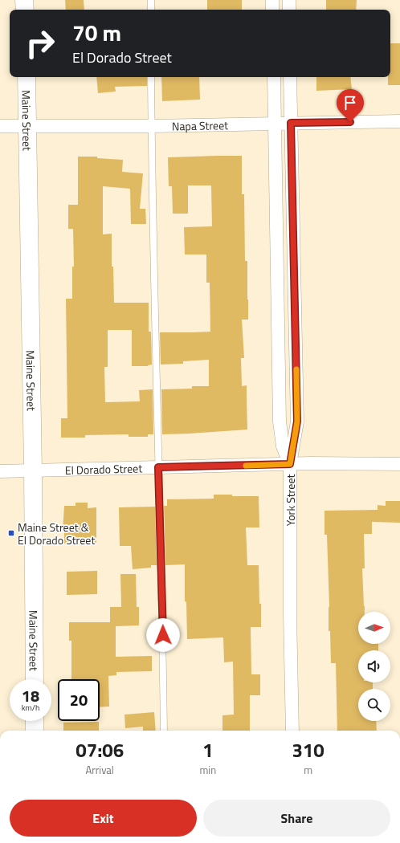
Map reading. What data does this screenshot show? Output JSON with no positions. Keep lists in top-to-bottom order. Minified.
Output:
{"streets":{"street":["Maine Street","Napa Street","El Dorado Street","York Street"]},"crossings":[["Maine Street","Napa Street"],["Maine Street","El Dorado Street"],["Napa Street","York Street"],["El Dorado Street","York Street"]],"places":{"transit":["Maine Street & El Dorado Street"]},"north":"right","page":{"turn":["70 m","El Dorado Street"],"speed":"18 km/h","limit":"20","eta":["07:06","Arrival","1","min","310","m"],"buttons":["Exit","Share"]}}
